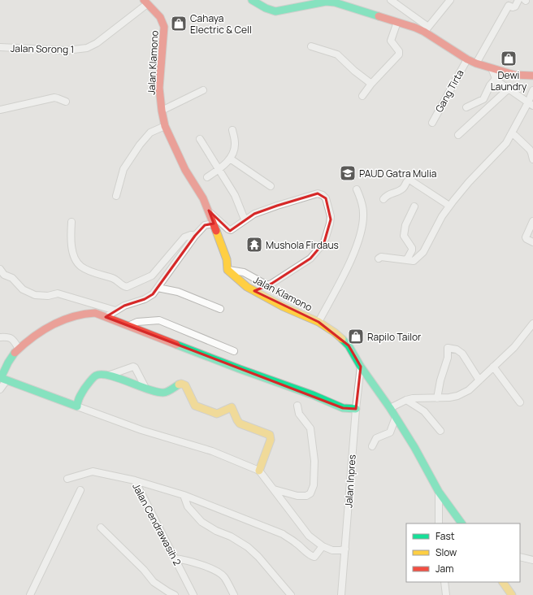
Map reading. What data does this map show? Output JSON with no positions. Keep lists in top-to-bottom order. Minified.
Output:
{"streets":{"street":["Jalan Sorong 1","Jalan Klamono","Gang Tirta","Jalan Inpres","Jalan Cendrawasih 2"]},"crossings":[["Jalan Sorong 1","Jalan Klamono"],["Jalan Klamono","Jalan Inpres"]],"places":{"shop":["Cahaya Electric & Cell","Dewi Laundry","Rapilo Tailor"],"school or university":["PAUD Gatra Mulia"],"temple":["Mushola Firdaus"]},"legend":["Fast","Slow","Jam"]}
